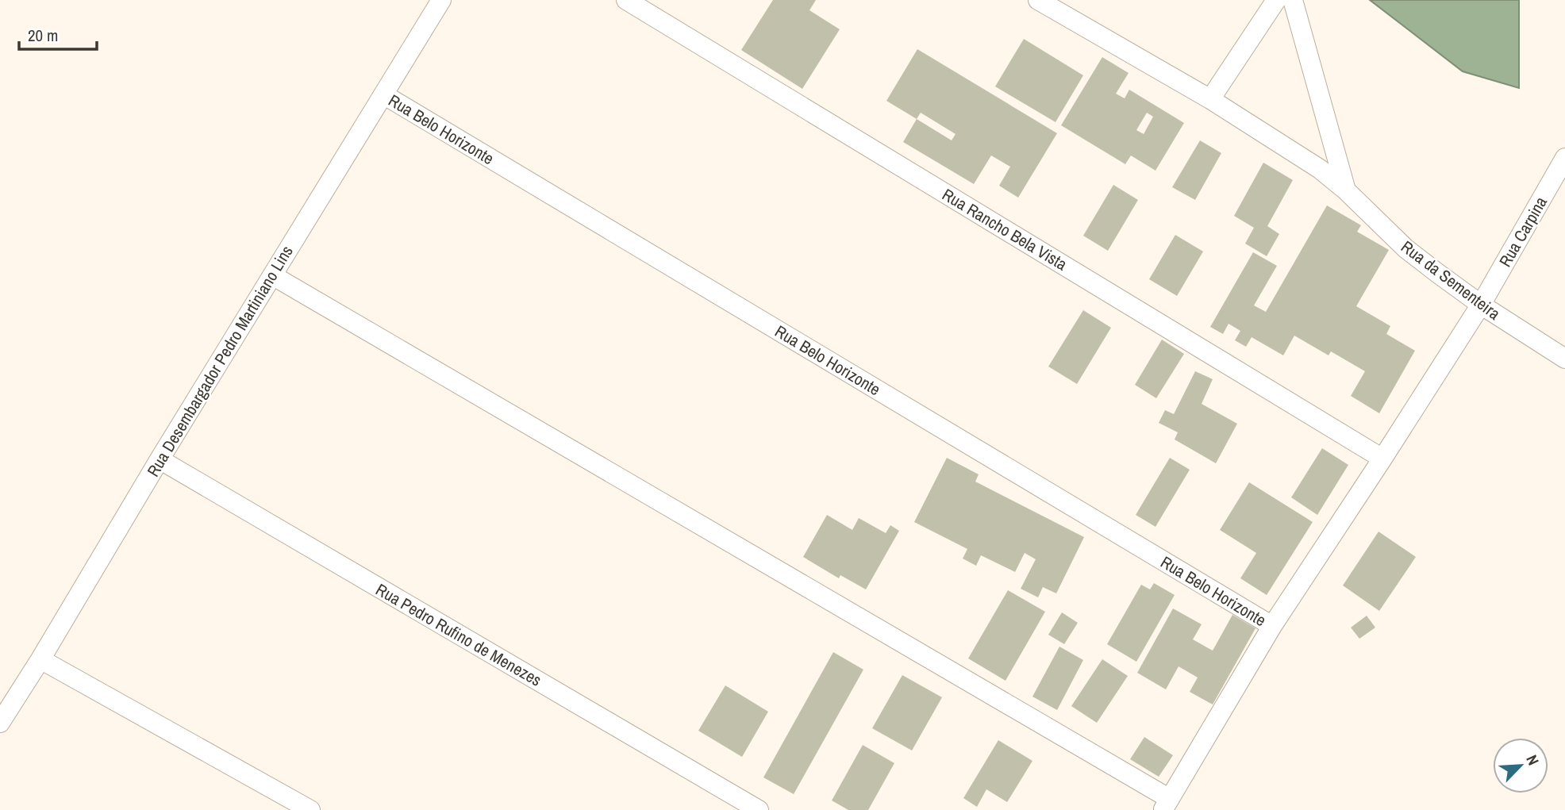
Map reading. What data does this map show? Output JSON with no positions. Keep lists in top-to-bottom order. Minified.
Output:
{"streets":{"street":["Rua Belo Horizonte","Rua Rancho Bela Vista","Rua Carpina","Rua da Sementeira","Rua Desembargador Pedro Martiniano Lins","Rua Pedro Rufino de Menezes"]},"crossings":[["Rua Belo Horizonte","Rua Carpina"],["Rua Belo Horizonte","Rua Desembargador Pedro Martiniano Lins"],["Rua Rancho Bela Vista","Rua Carpina"],["Rua Carpina","Rua da Sementeira"],["Rua Desembargador Pedro Martiniano Lins","Rua Pedro Rufino de Menezes"]],"scale_bar":"20 m","north":"top right"}
